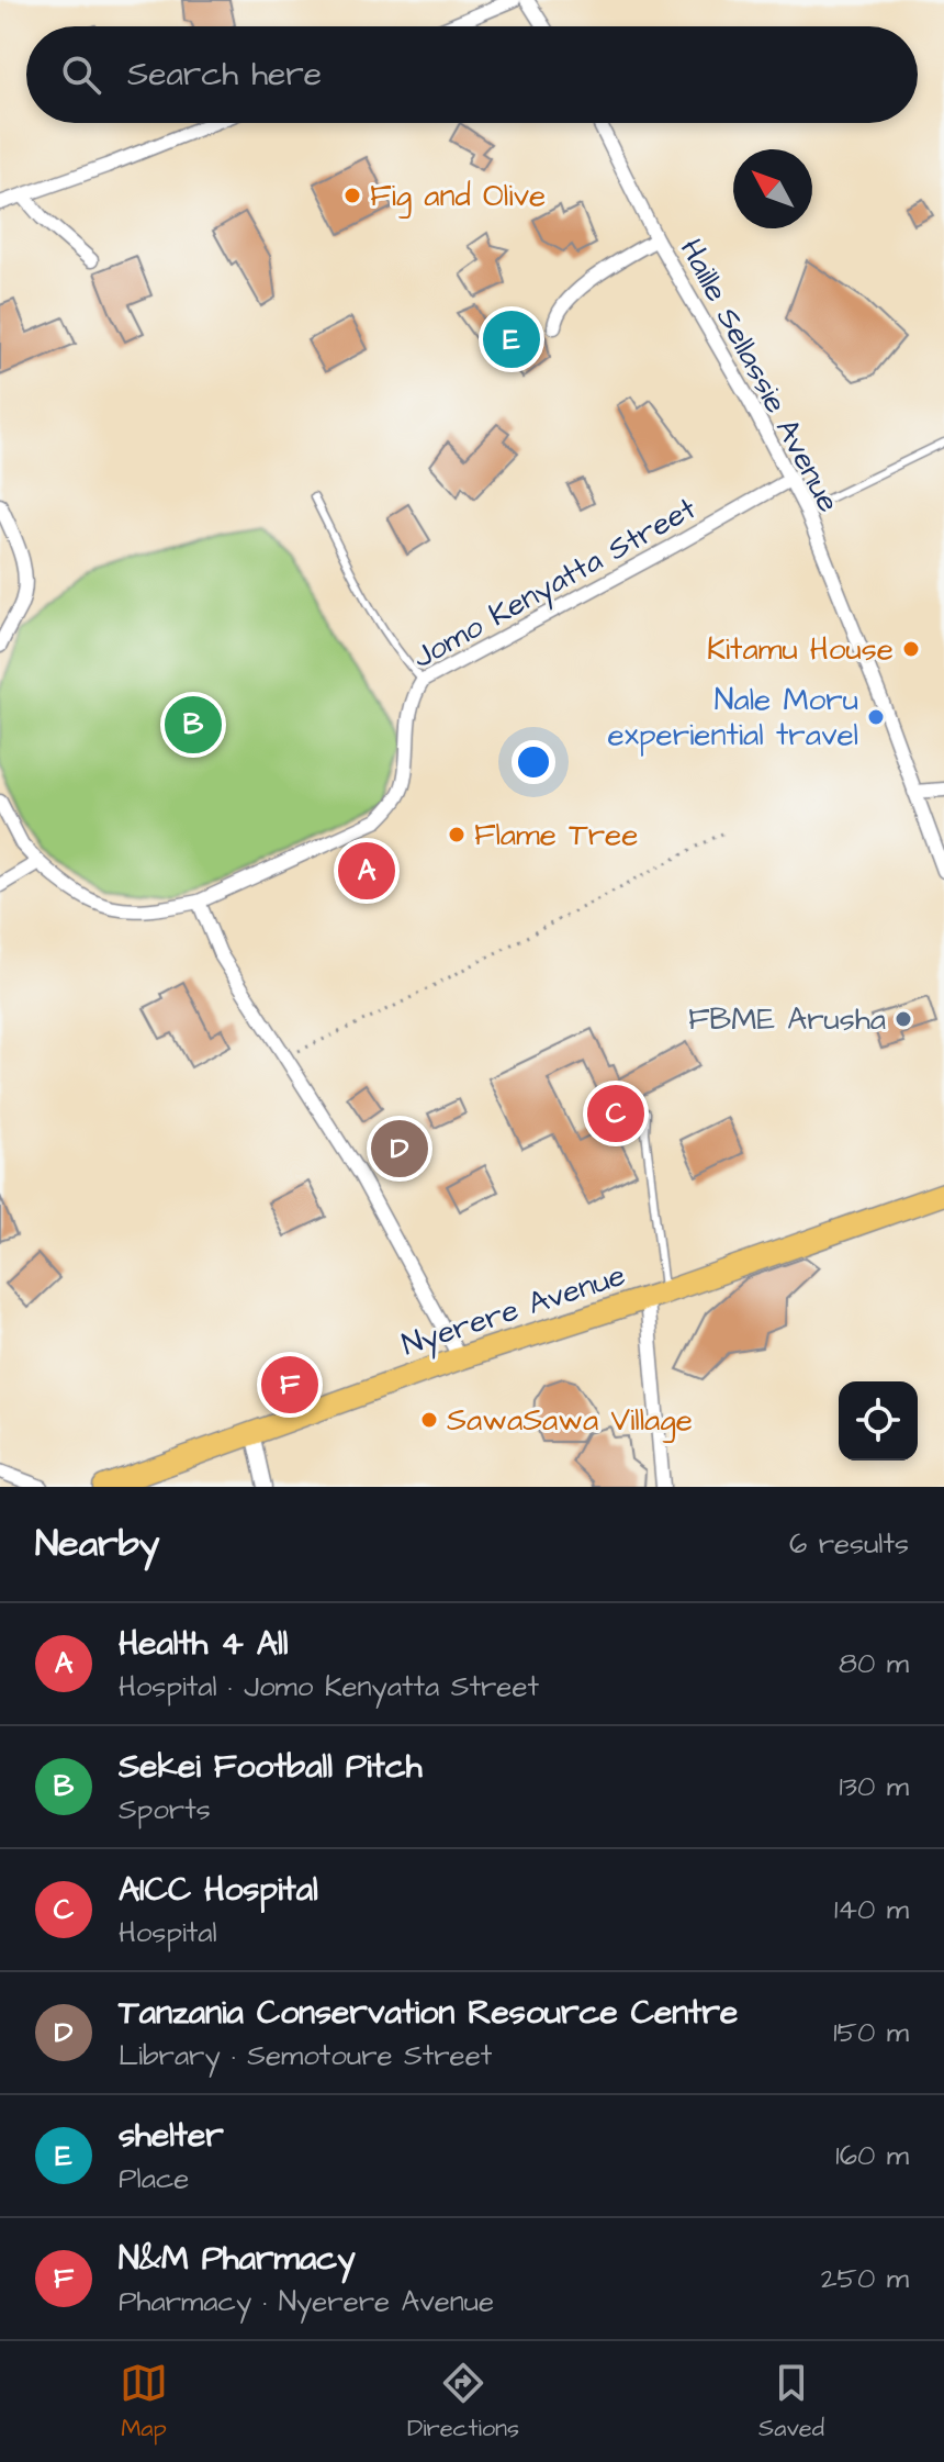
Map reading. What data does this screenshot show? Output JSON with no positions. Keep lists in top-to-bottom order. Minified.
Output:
{"streets":{"main road":["Nyerere Avenue"],"street":["Haille Sellassie Avenue","Jomo Kenyatta Street"]},"crossings":[["Haille Sellassie Avenue","Jomo Kenyatta Street"]],"places":["Fig and Olive","Kitamu House","Nale Moru experiential travel","Flame Tree","FBME Arusha","SawaSawa Village"],"north":"top left","page":{"search":"Search here","pins":["E","B","A","C","D","F"],"heading":["Nearby","6 results"],"list":[{"mark":"A","name":"Health 4 All","note":"Hospital · Jomo Kenyatta Street","value":"80 m"},{"mark":"B","name":"Sekei Football Pitch","note":"Sports","value":"130 m"},{"mark":"C","name":"AICC Hospital","note":"Hospital","value":"140 m"},{"mark":"D","name":"Tanzania Conservation Resource Centre","note":"Library · Semotoure Street","value":"150 m"},{"mark":"E","name":"shelter","note":"Place","value":"160 m"},{"mark":"F","name":"N&M Pharmacy","note":"Pharmacy · Nyerere Avenue","value":"250 m"}],"nav":["Map","Directions","Saved"]}}
